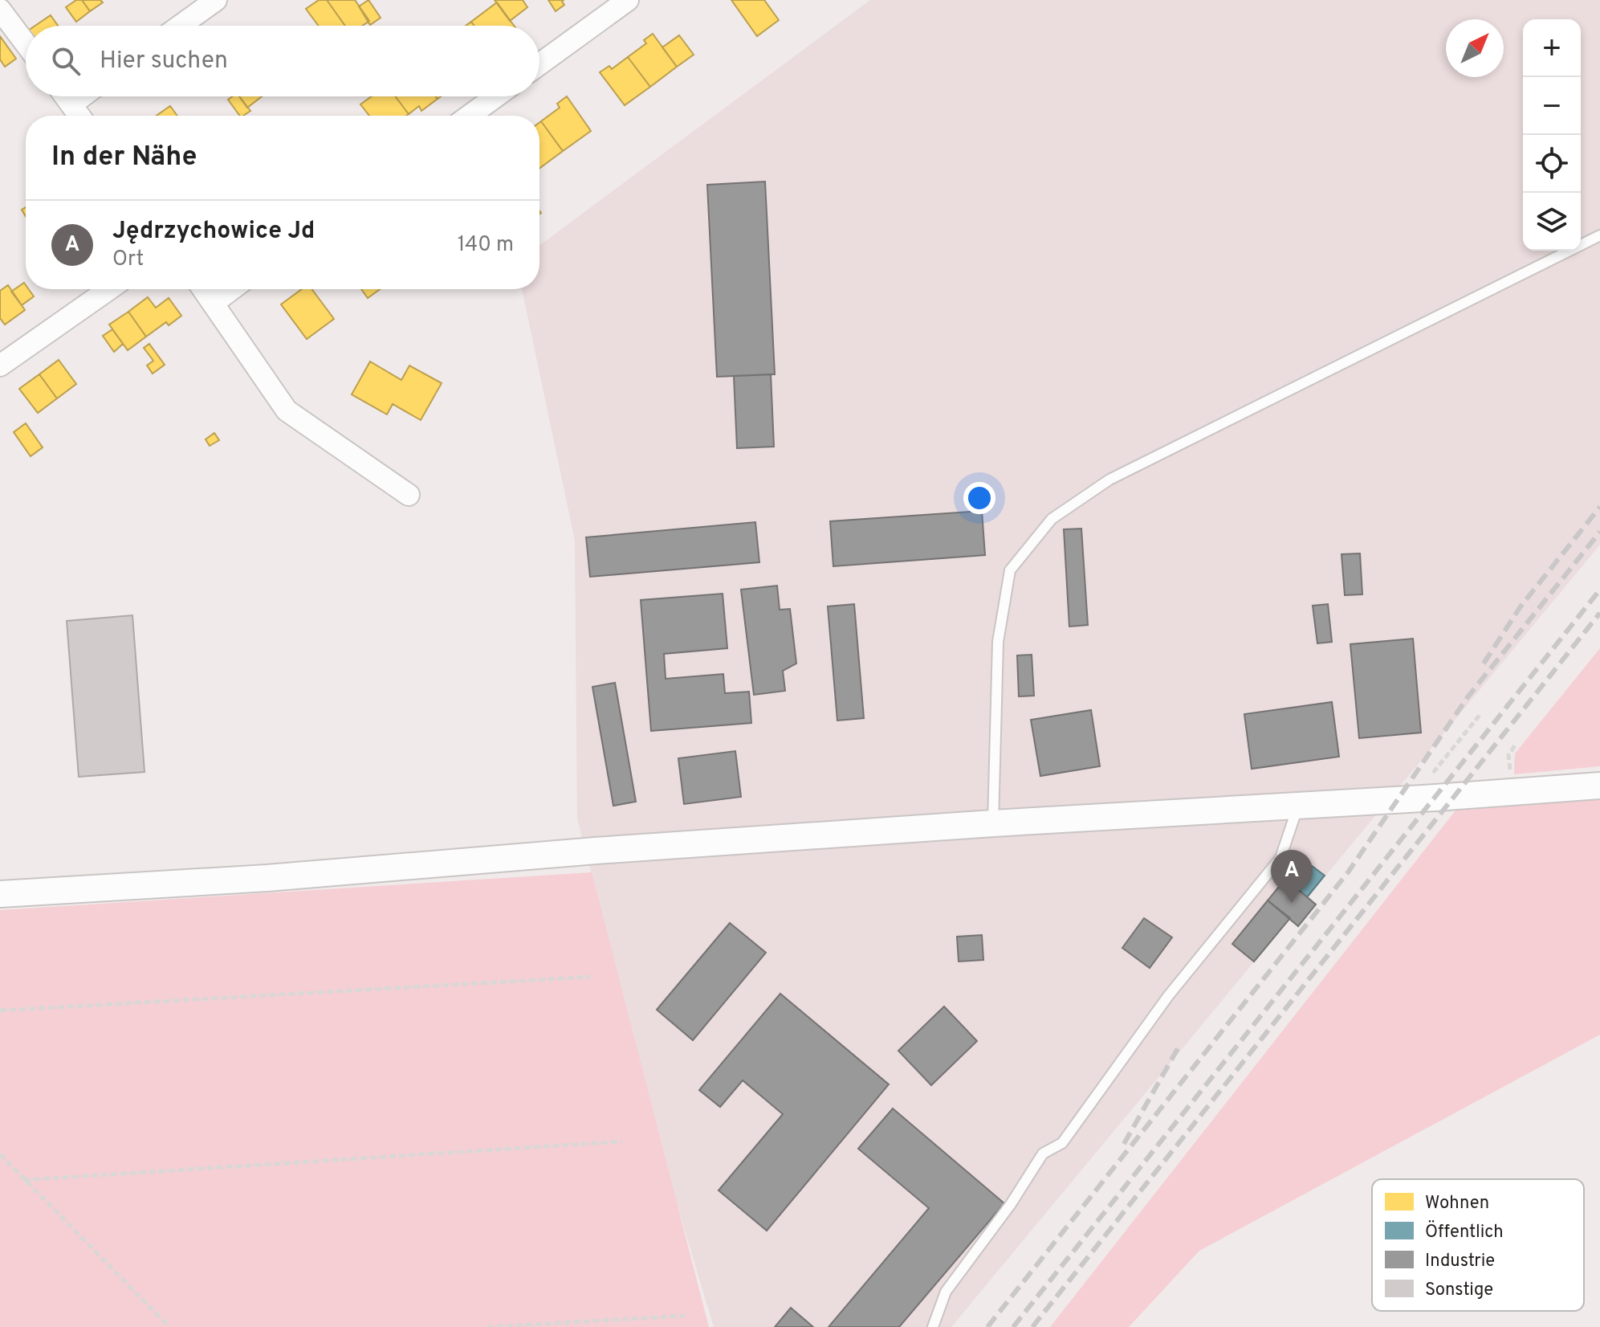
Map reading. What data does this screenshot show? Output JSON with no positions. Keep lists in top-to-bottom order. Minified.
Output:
{"legend":["Wohnen","Öffentlich","Industrie","Sonstige"],"north":"top right","page":{"map_buttons":["+","−"],"search":"Hier suchen","heading":"In der Nähe","list":[{"mark":"A","name":"Jędrzychowice Jd","note":"Ort","value":"140 m"}],"pins":"A"}}
